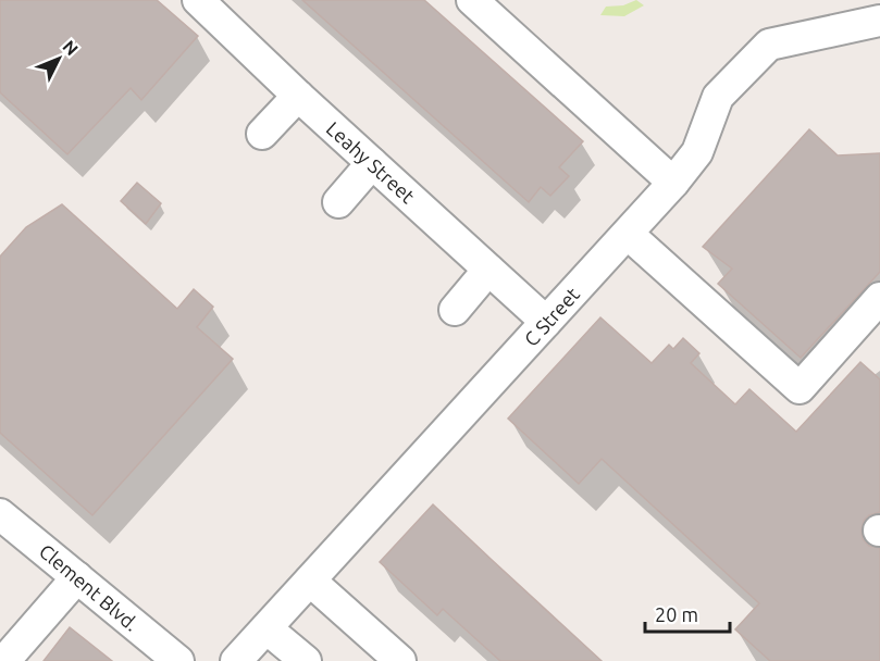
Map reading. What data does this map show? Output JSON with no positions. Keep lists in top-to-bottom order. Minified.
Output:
{"streets":{"street":["Leahy Street","C Street","Clement Blvd."]},"crossings":[["Leahy Street","C Street"]],"scale_bar":"20 m","north":"top right"}
